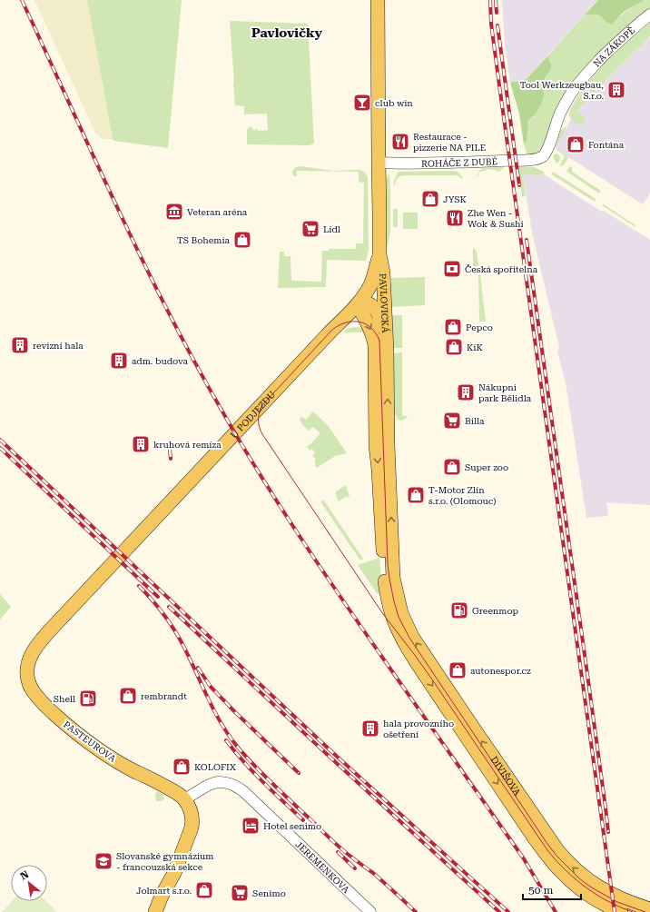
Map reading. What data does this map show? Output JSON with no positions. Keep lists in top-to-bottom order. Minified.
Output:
{"streets":{"main road":["PAVLOVICKÁ","U PODJEZDU","PASTEUROVA","DIVIŠOVA"],"street":["NA ZÁKOPĚ","ROHÁČE Z DUBÉ","JEREMENKOVA"]},"crossings":[["NA ZÁKOPĚ","ROHÁČE Z DUBÉ"],["ROHÁČE Z DUBÉ","PAVLOVICKÁ"],["PAVLOVICKÁ","U PODJEZDU"],["PAVLOVICKÁ","DIVIŠOVA"],["U PODJEZDU","PASTEUROVA"],["PASTEUROVA","JEREMENKOVA"]],"districts":["Pavlovičky"],"places":{"building":["Tool Werkzeugbau, S.r.o.","revizní hala","adm. budova","Nákupní park Bělidla","kruhová remíza","hala provozního ošetření"],"bar":["club win"],"restaurant":["Restaurace - pizzerie NA PILE","Zhe Wen - Wok & Sushi"],"shop":["Fontána","JYSK","TS Bohemia","Pepco","KiK","Super zoo","T-Motor Zlín s.r.o. (Olomouc)","autonespor.cz","rembrandt","KOLOFIX","Jolmart s.r.o."],"museum":["Veteran aréna"],"supermarket":["Lidl","Billa","Senimo"],"bank":["Česká spořitelna"],"fuel station":["Greenmop","Shell"],"hotel":["Hotel senimo"],"school or university":["Slovanské gymnázium - francouzská sekce"]},"scale_bar":"50 m","north":"top left"}
